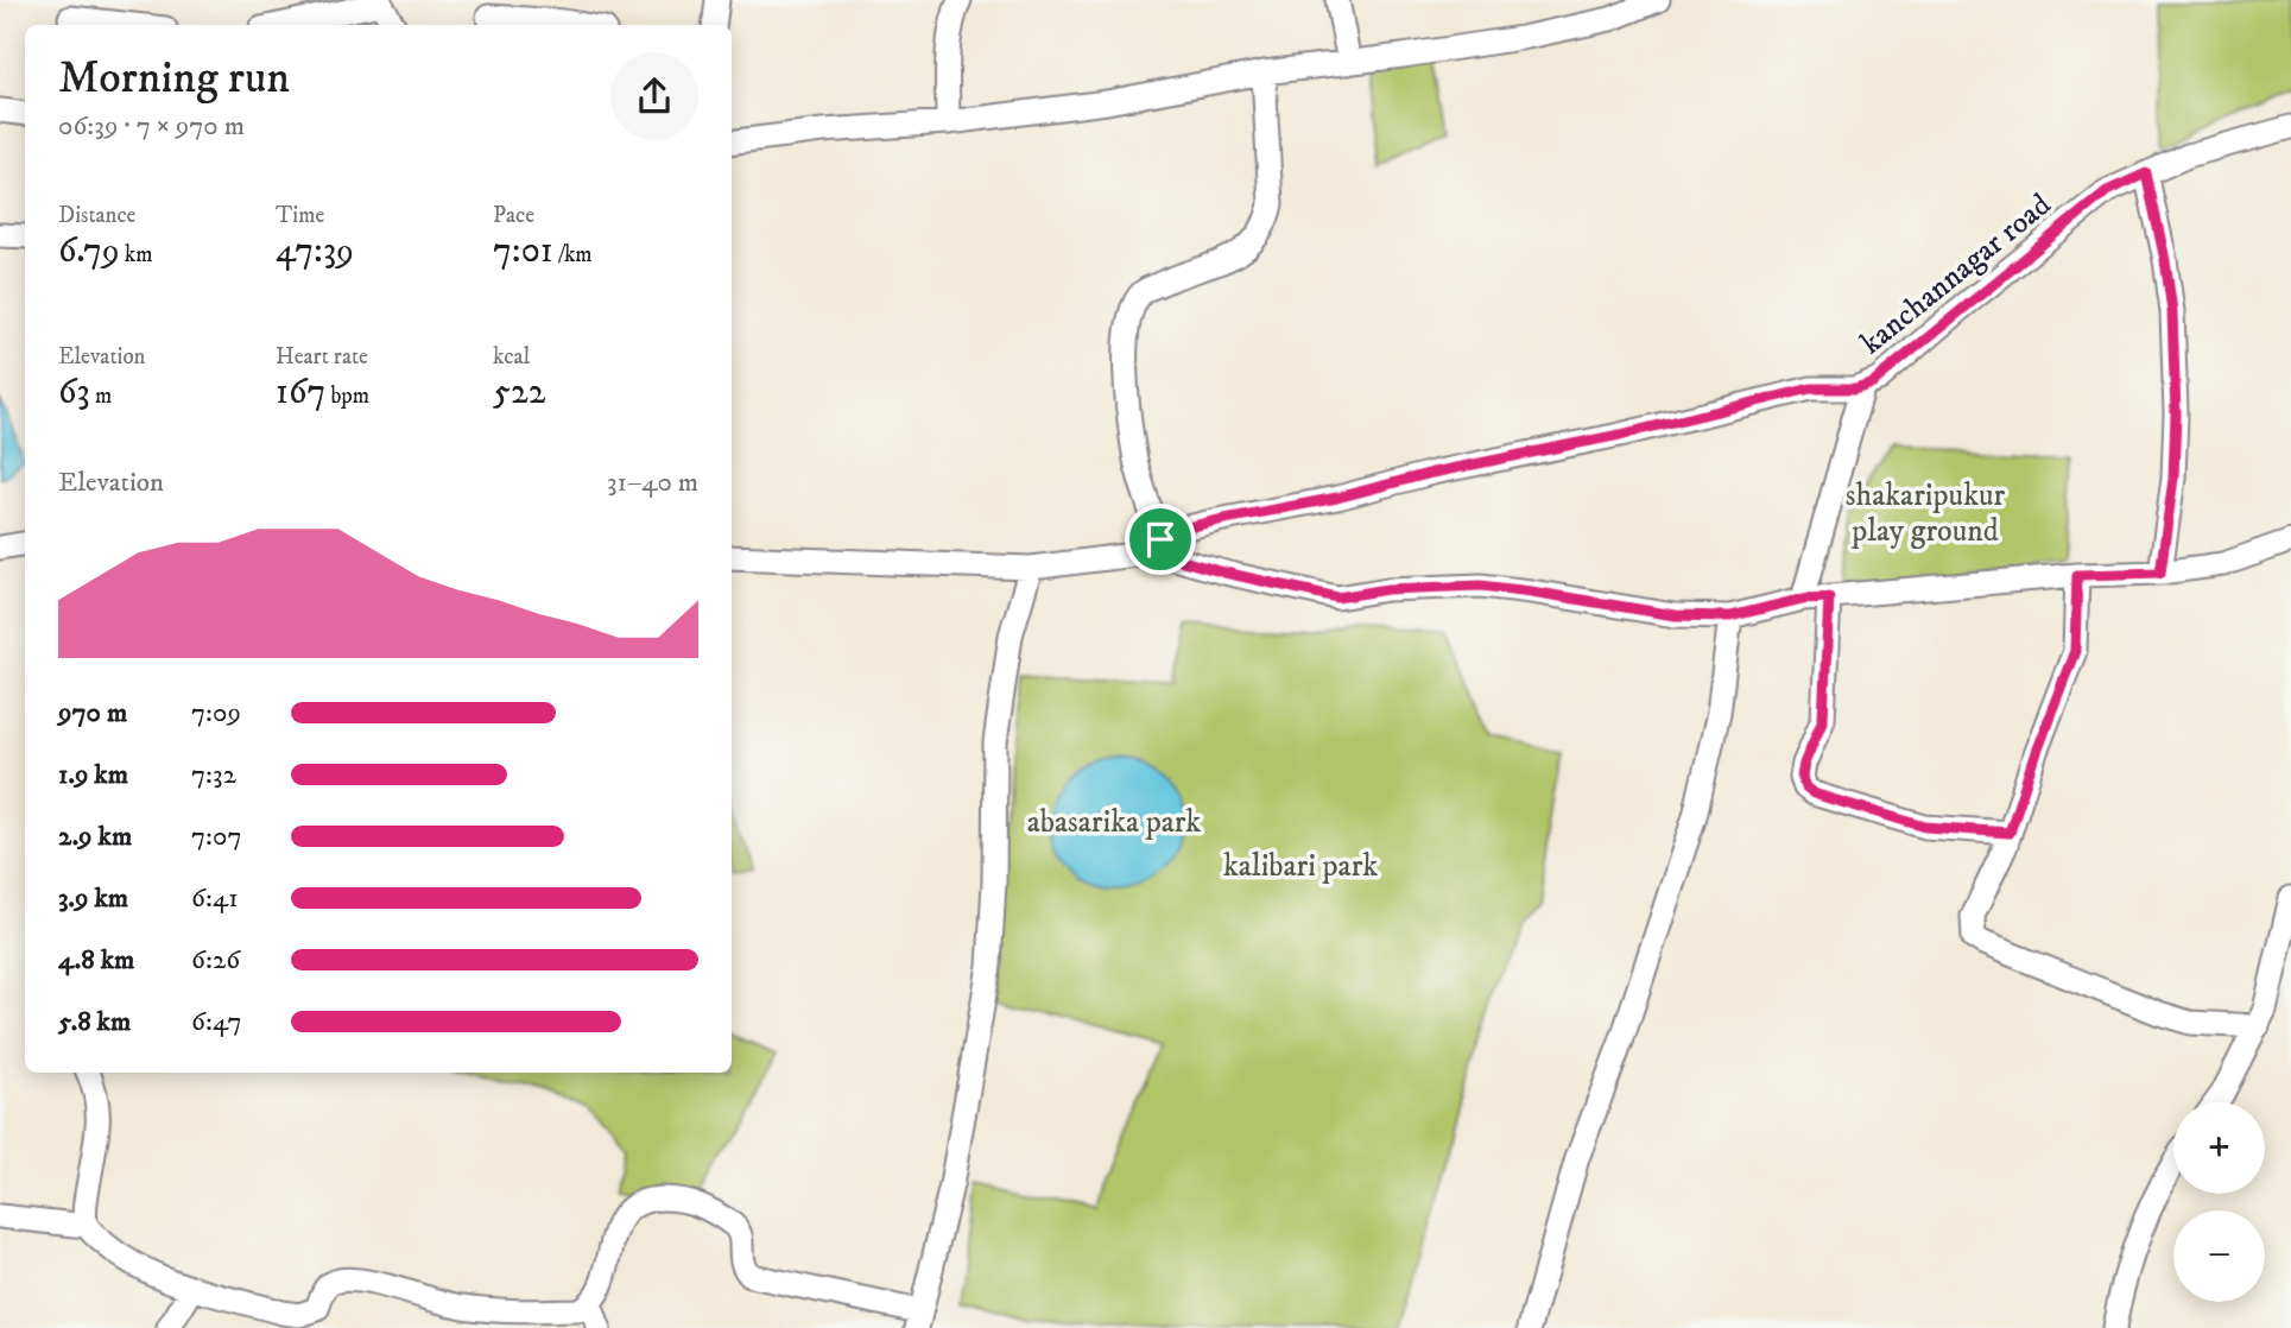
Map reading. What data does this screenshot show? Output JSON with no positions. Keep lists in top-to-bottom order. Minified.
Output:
{"streets":{"street":["kanchannagar road"]},"parks":["shakaripukur play ground","abasarika park","kalibari park"],"page":{"heading":["Morning run","06:39 · 7 × 970 m"],"stats":[["Distance","6.79 km"],["Time","47:39"],["Pace","7:01 /km"],["Elevation","63 m"],["Heart rate","167 bpm"],["kcal","522"]],"chart":["Elevation","31–40 m"],"list":[{"name":"970 m","note":"7:09"},{"name":"1.9 km","note":"7:32"},{"name":"2.9 km","note":"7:07"},{"name":"3.9 km","note":"6:41"},{"name":"4.8 km","note":"6:26"},{"name":"5.8 km","note":"6:47"}],"map_buttons":["+","−"]}}
